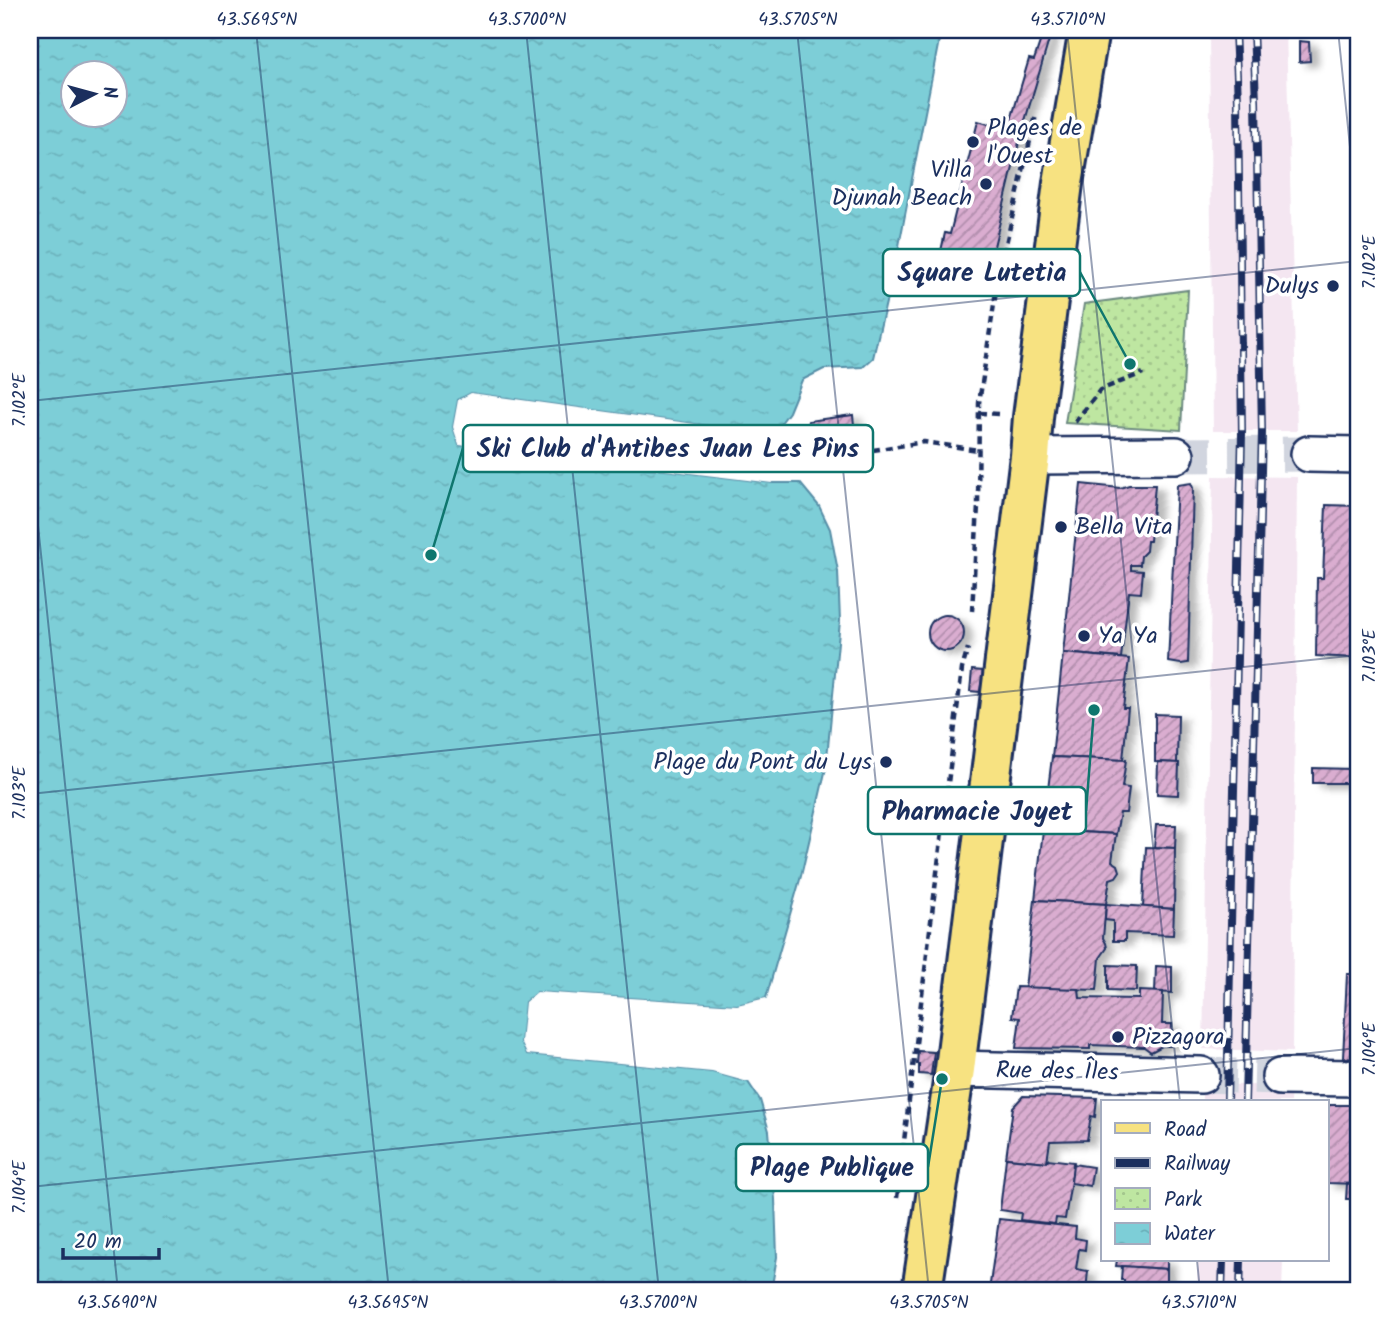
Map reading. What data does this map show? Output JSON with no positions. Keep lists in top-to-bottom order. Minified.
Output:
{"streets":{"street":["Rue des Îles"]},"places":["Plages de l'Ouest","Villa Djunah Beach","Dulys","Square Lutetia","Bella Vita","Ski Club d'Antibes Juan Les Pins","Ya Ya","Pharmacie Joyet","Plage du Pont du Lys","Pizzagora","Plage Publique"],"legend":["Road","Railway","Park","Water"],"scale_bar":"20 m","north":"right","coordinates":["43.5695°N","43.5700°N","43.5705°N","43.5710°N","7.102°E","7.103°E","7.104°E","43.5690°N"]}
